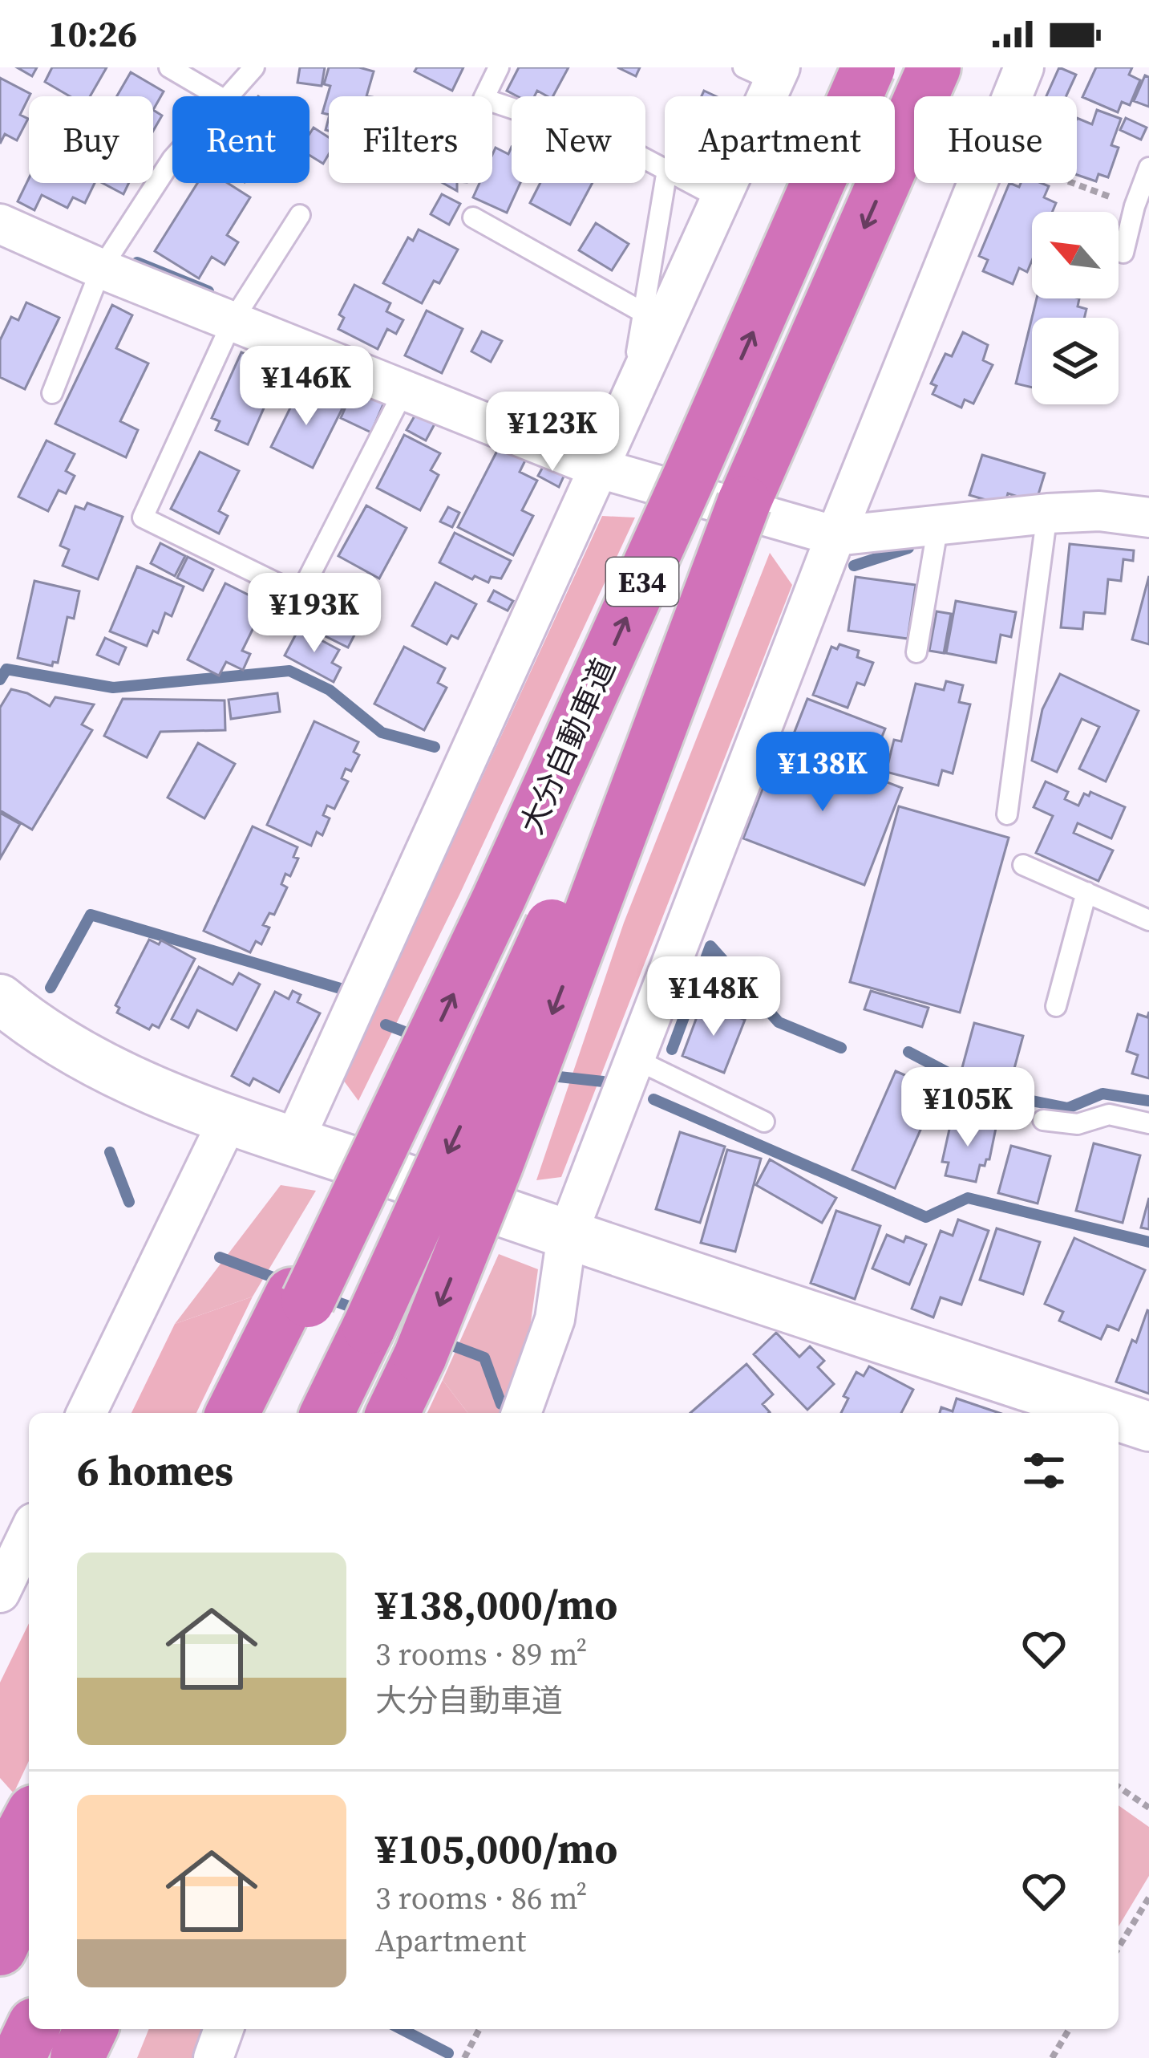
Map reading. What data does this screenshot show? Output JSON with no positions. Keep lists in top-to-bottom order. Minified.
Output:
{"streets":{"highway":["E34","大分自動車道"]},"north":"top left","page":{"status":"10:26","chip":["Buy","Rent","Filters","New","Apartment","House"],"price":["¥146K","¥123K","¥193K","¥138K","¥148K","¥105K"],"heading":"6 homes","list":[{"name":"¥138,000/mo","note":"3 rooms · 89 m² · 大分自動車道"},{"name":"¥105,000/mo","note":"3 rooms · 86 m² · Apartment"}]}}
